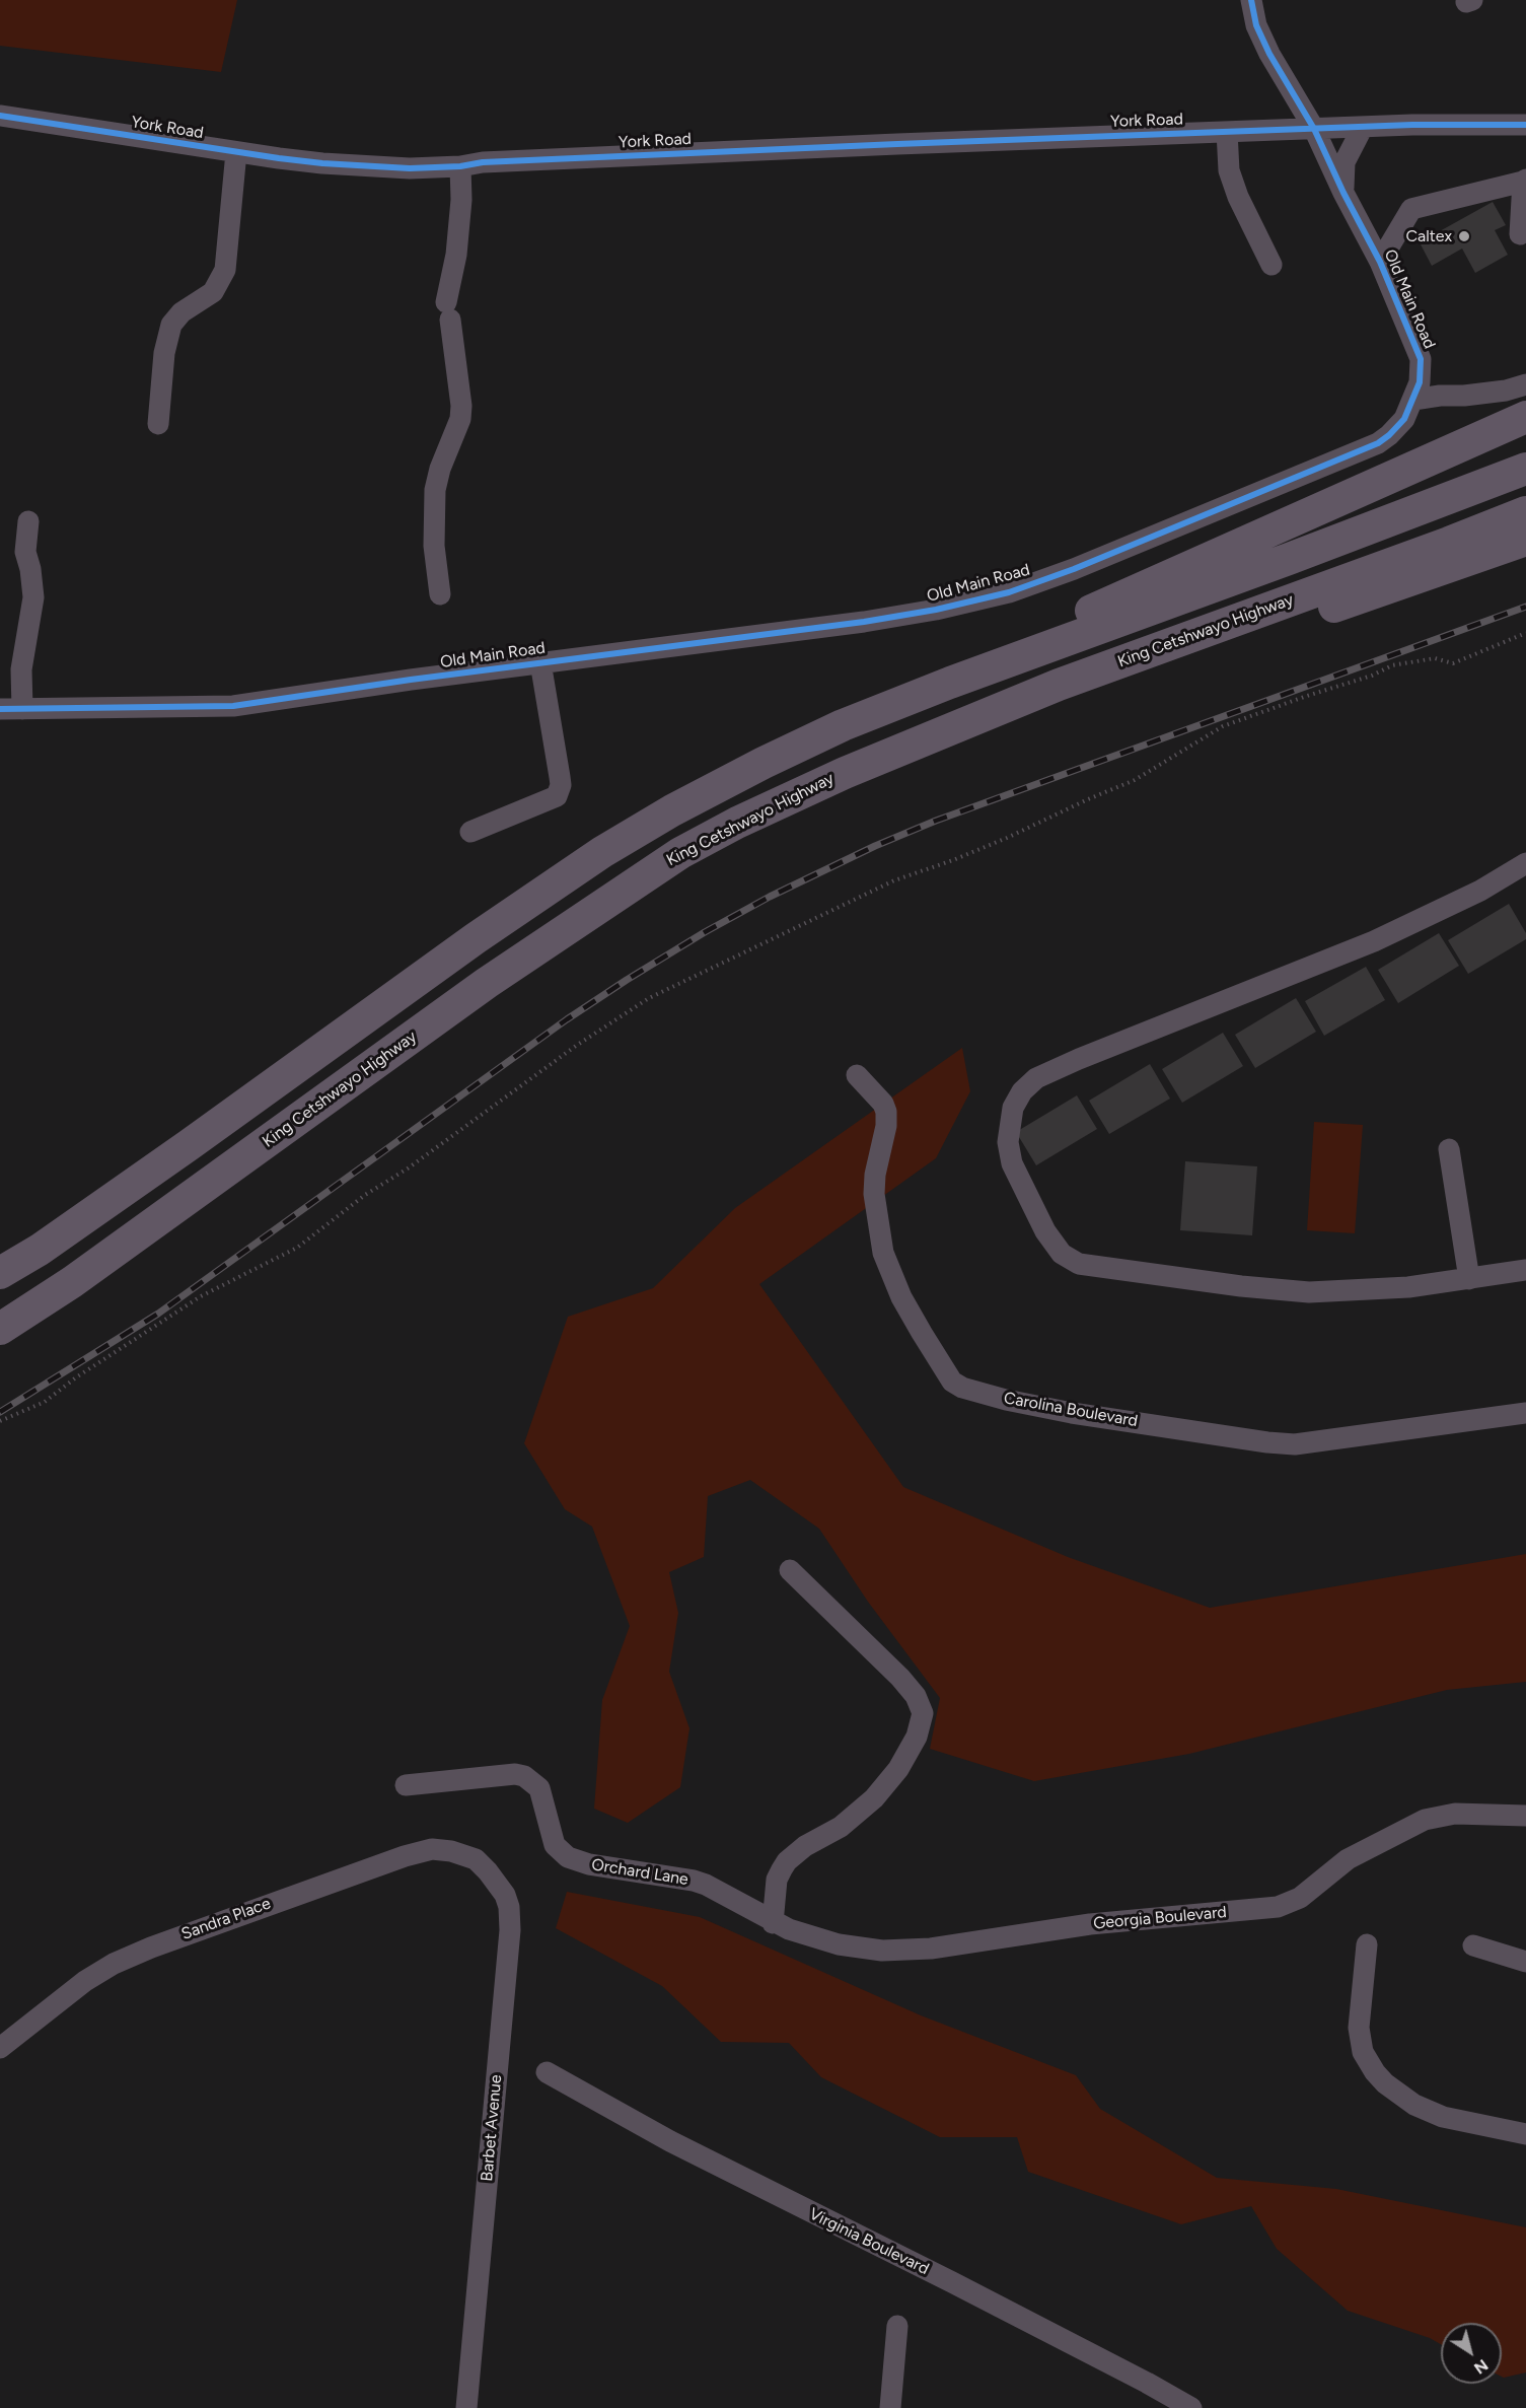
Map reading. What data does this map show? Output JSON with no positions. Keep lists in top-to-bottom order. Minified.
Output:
{"streets":{"highway":["King Cetshwayo Highway"],"street":["York Road","Old Main Road","Carolina Boulevard","Orchard Lane","Georgia Boulevard","Sandra Place","Barbet Avenue","Virginia Boulevard"]},"crossings":[["York Road","Old Main Road"],["Orchard Lane","Georgia Boulevard"],["Sandra Place","Barbet Avenue"]],"places":["Caltex"],"north":"bottom right"}
